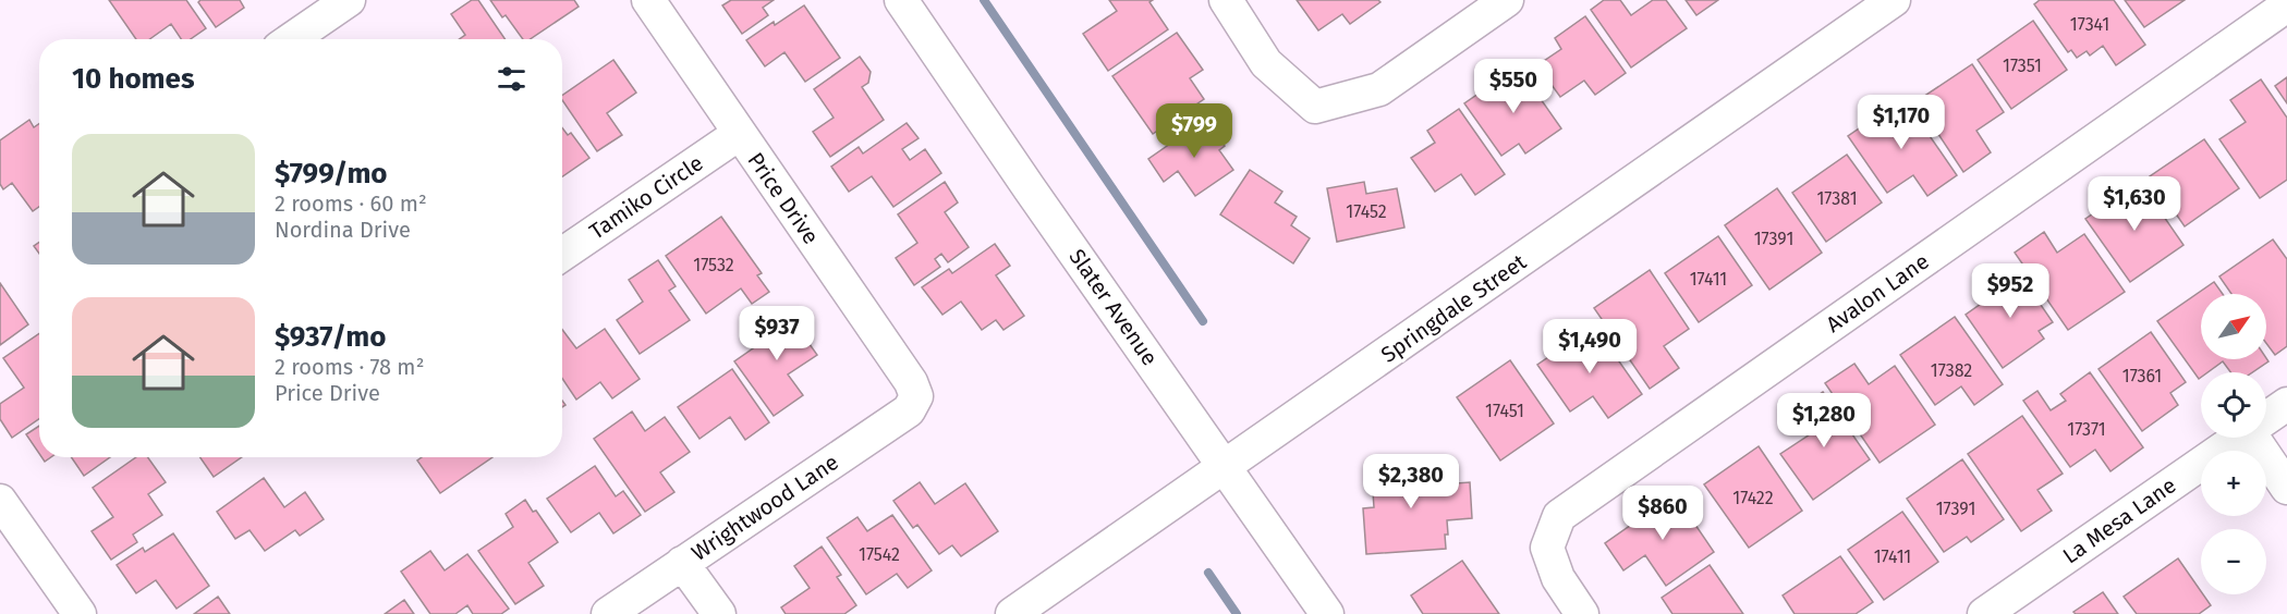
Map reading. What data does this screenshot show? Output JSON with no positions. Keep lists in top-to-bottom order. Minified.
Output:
{"streets":{"street":["Tamiko Circle","Price Drive","Avalon Lane","Slater Avenue","Springdale Street","Wrightwood Lane","La Mesa Lane"]},"crossings":[["Tamiko Circle","Price Drive"],["Price Drive","Wrightwood Lane"],["Slater Avenue","Springdale Street"]],"house_numbers":["17341","17351","17381","17452","17391","17532","17411","17382","17361","17451","17371","17422","17391","17542","17411"],"north":"top right","page":{"heading":"10 homes","price":["$550","$1,170","$799","$1,630","$952","$937","$1,490","$1,280","$2,380","$860"],"list":[{"name":"$799/mo","note":"2 rooms · 60 m² · Nordina Drive"},{"name":"$937/mo","note":"2 rooms · 78 m² · Price Drive"}],"map_buttons":["+","−"]}}
